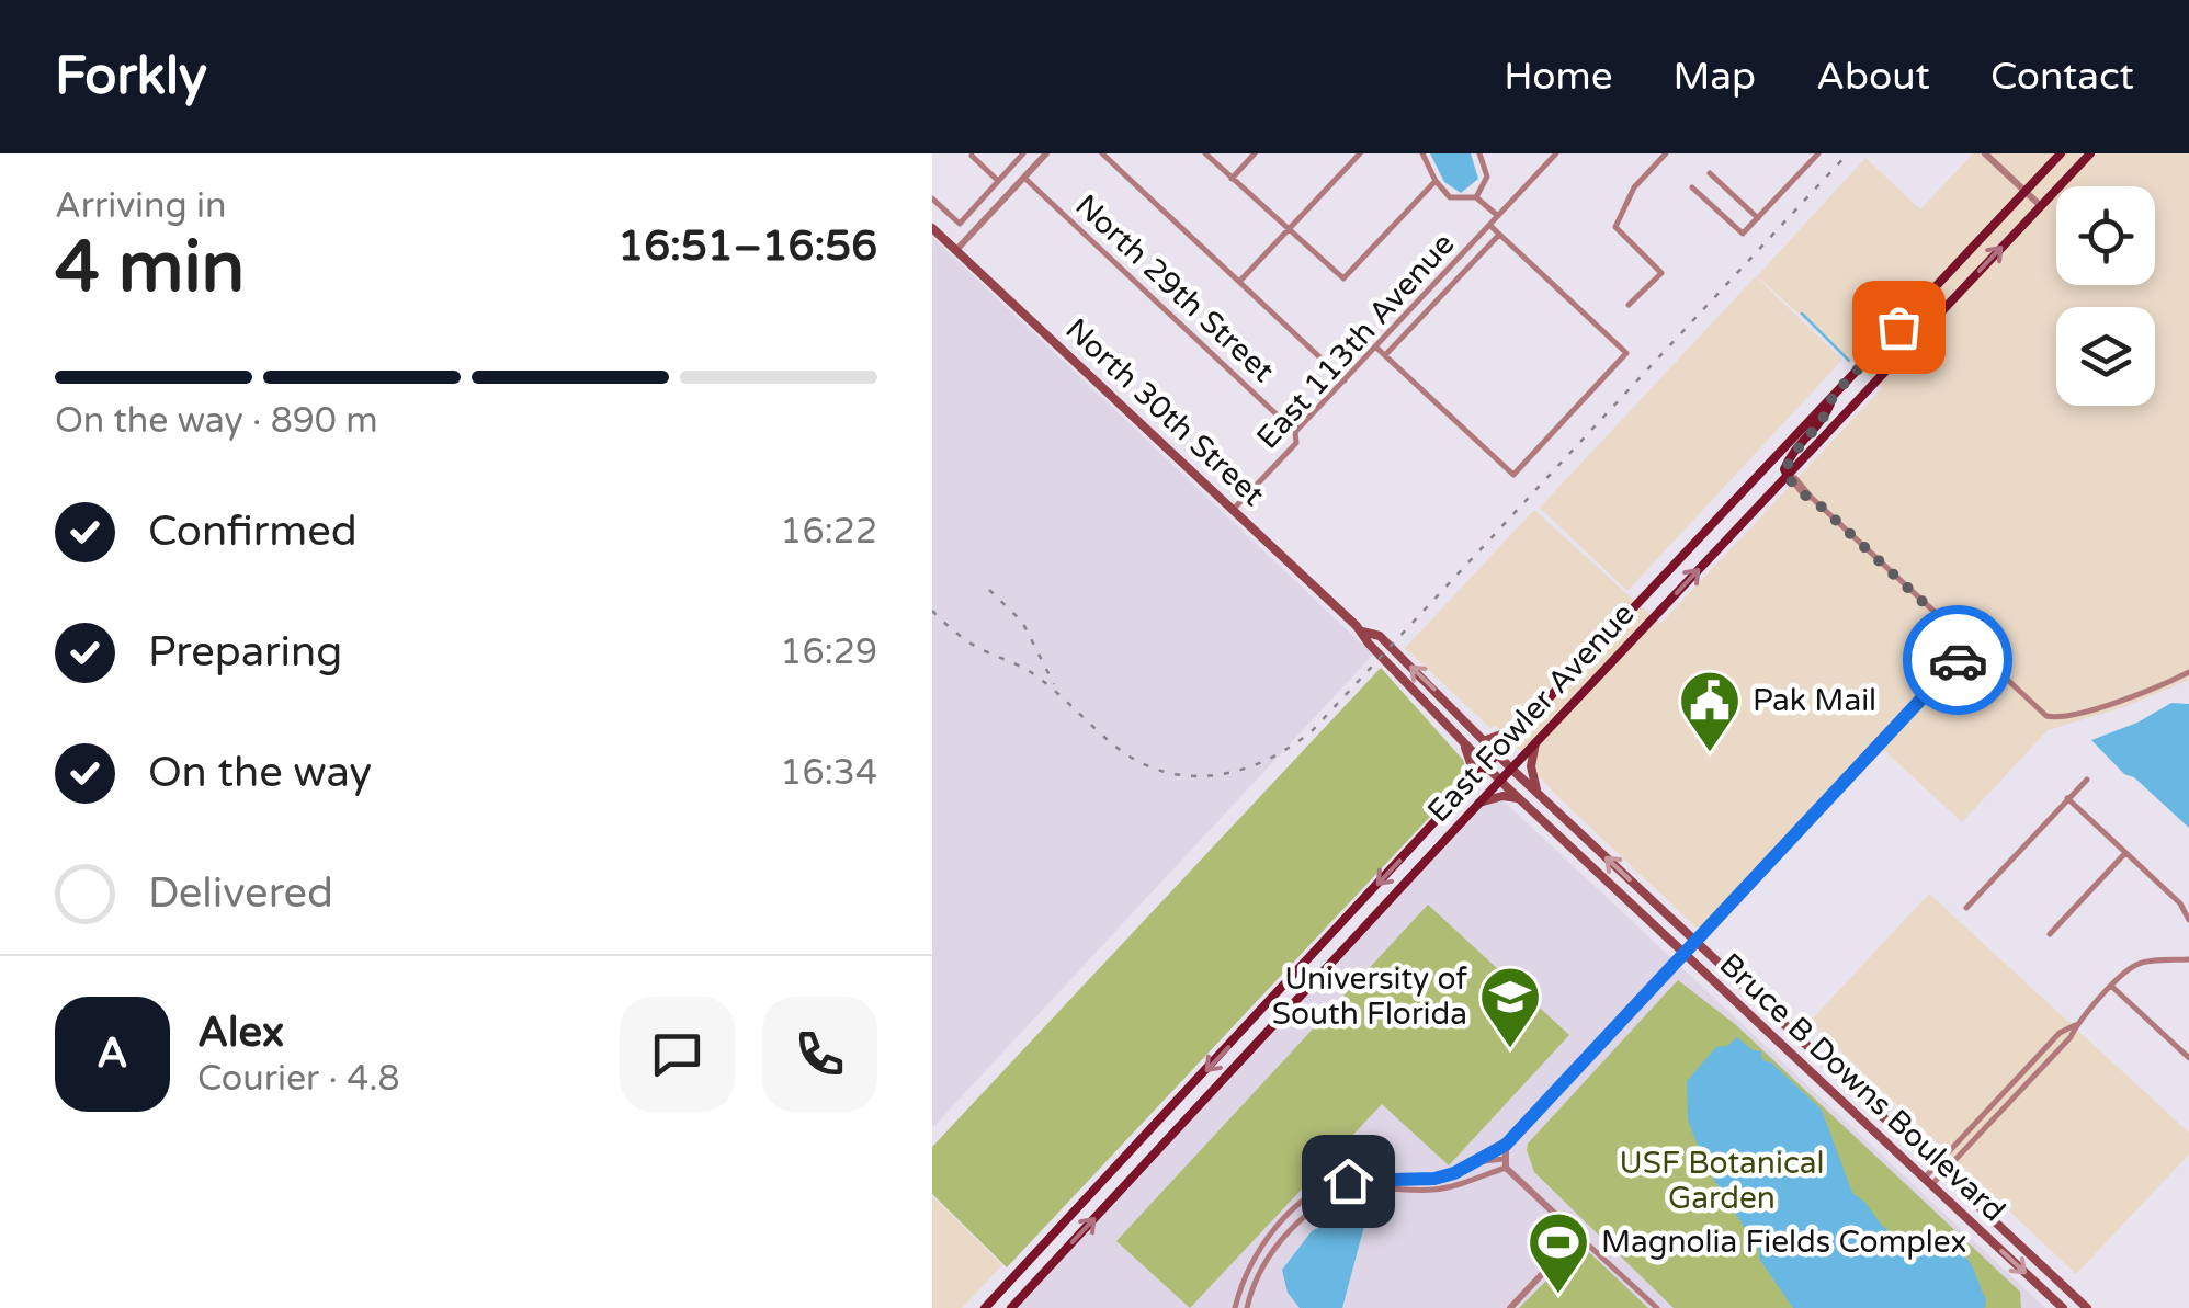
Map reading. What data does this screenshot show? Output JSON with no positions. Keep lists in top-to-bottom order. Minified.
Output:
{"streets":{"main road":["North 30th Street","East Fowler Avenue","Bruce B Downs Boulevard"],"street":["North 29th Street","East 113th Avenue"]},"crossings":[["North 29th Street","East 113th Avenue"],["East 113th Avenue","North 30th Street"],["North 30th Street","East Fowler Avenue"],["North 30th Street","Bruce B Downs Boulevard"],["East Fowler Avenue","Bruce B Downs Boulevard"]],"parks":["USF Botanical Garden"],"places":{"public building":["Pak Mail"],"school or university":["University of South Florida"],"sports":["Magnolia Fields Complex"]},"page":{"header":"Forkly","nav":["Home","Map","About","Contact"],"heading":["4 min","Arriving in","16:51–16:56"],"panel":["Alex","Courier · 4.8"],"bar":"On the way · 890 m","list":[["Confirmed","16:22"],["Preparing","16:29"],["On the way","16:34"],"Delivered"],"round":"A"}}
